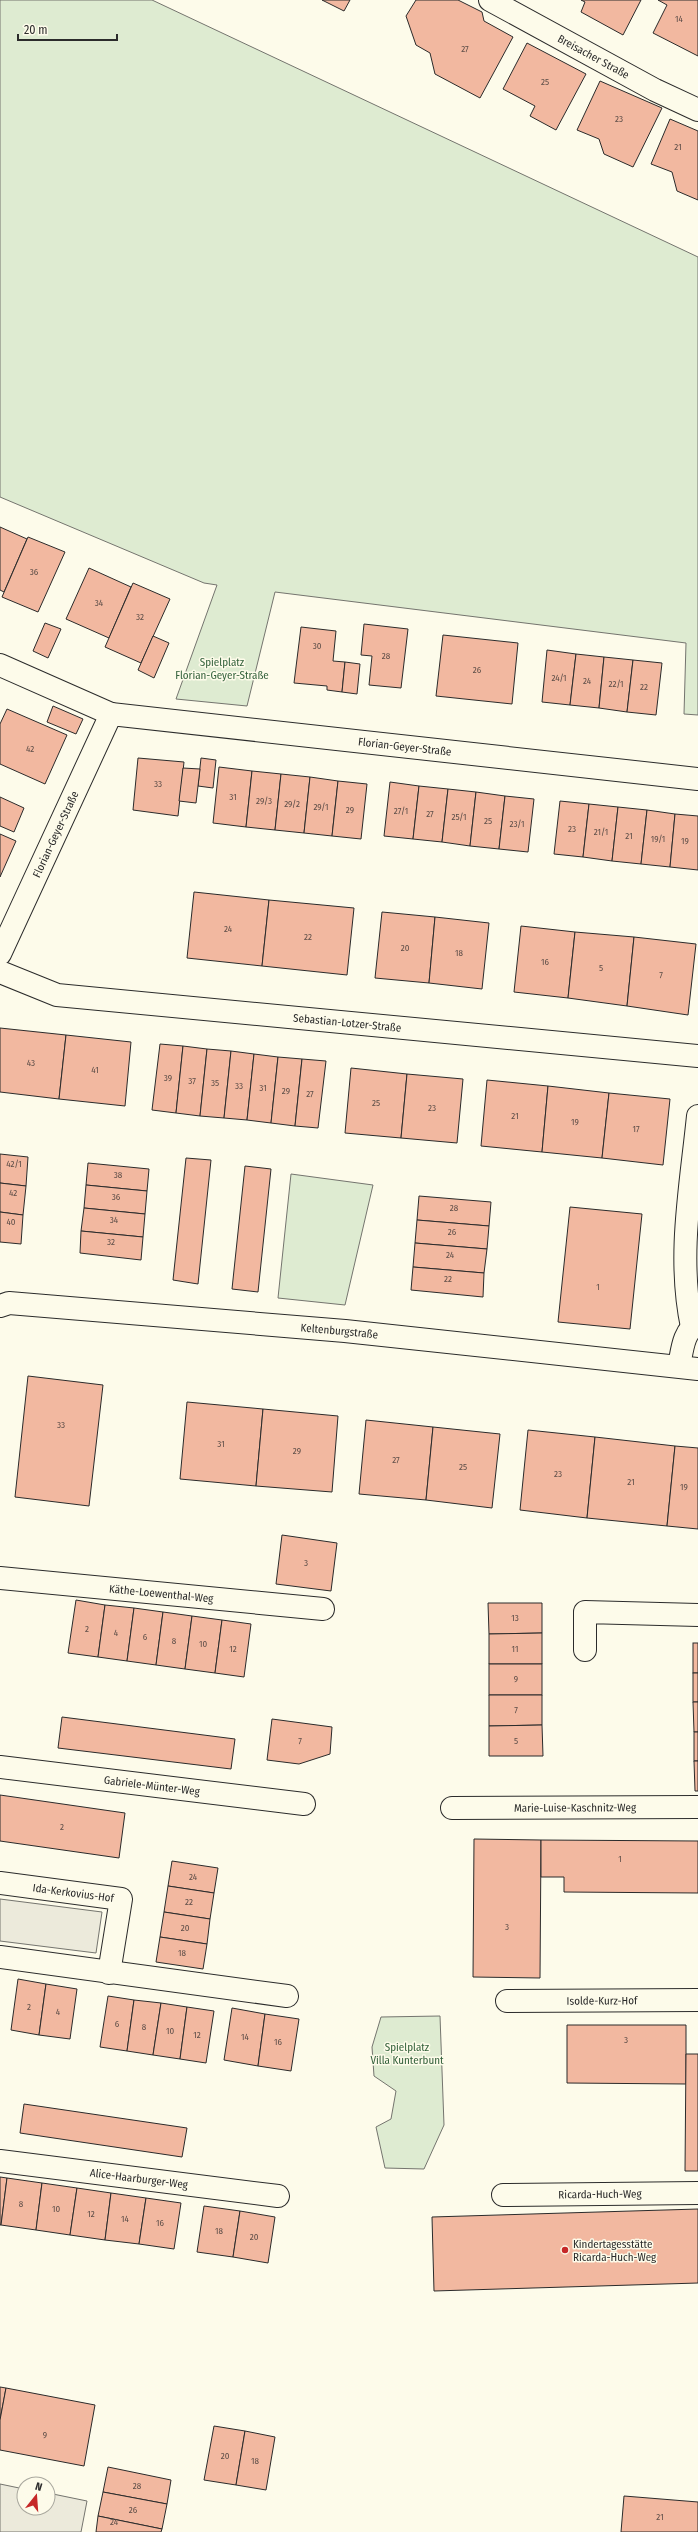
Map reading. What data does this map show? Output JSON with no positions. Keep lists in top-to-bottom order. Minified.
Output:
{"streets":{"street":["Breisacher Straße","Florian-Geyer-Straße","Sebastian-Lotzer-Straße","Keltenburgstraße","Käthe-Loewenthal-Weg","Gabriele-Münter-Weg","Marie-Luise-Kaschnitz-Weg","Ida-Kerkovius-Hof","Isolde-Kurz-Hof","Alice-Haarburger-Weg","Ricarda-Huch-Weg"]},"parks":["Spielplatz Florian-Geyer-Straße","Spielplatz Villa Kunterbunt"],"places":["Kindertagesstätte Ricarda-Huch-Weg"],"house_numbers":["14","27","25","23","21","36","34","32","30","28","26","24/1","24","22/1","22","42","33","31","29/3","29/2","29/1","29","27/1","27","25/1","25","23/1","23","21/1","21","19/1","19","24","22","20","18","16","5","7","43","41","39","37","35","33","31","29","27","25","23","21","19","17","42/1","38","42","36","28","34","40","26","32","24","22","1","33","31","29","27","25","23","21","19","3","13","2","4","6","8","10","12","11","9","7","7","5","2","1","24","22","3","20","18","2","4","6","8","10","12","14","3","16","8","10","12","14","16","18","20","9","20","18","28","26","21","24"],"scale_bar":"20 m","north":"top"}
